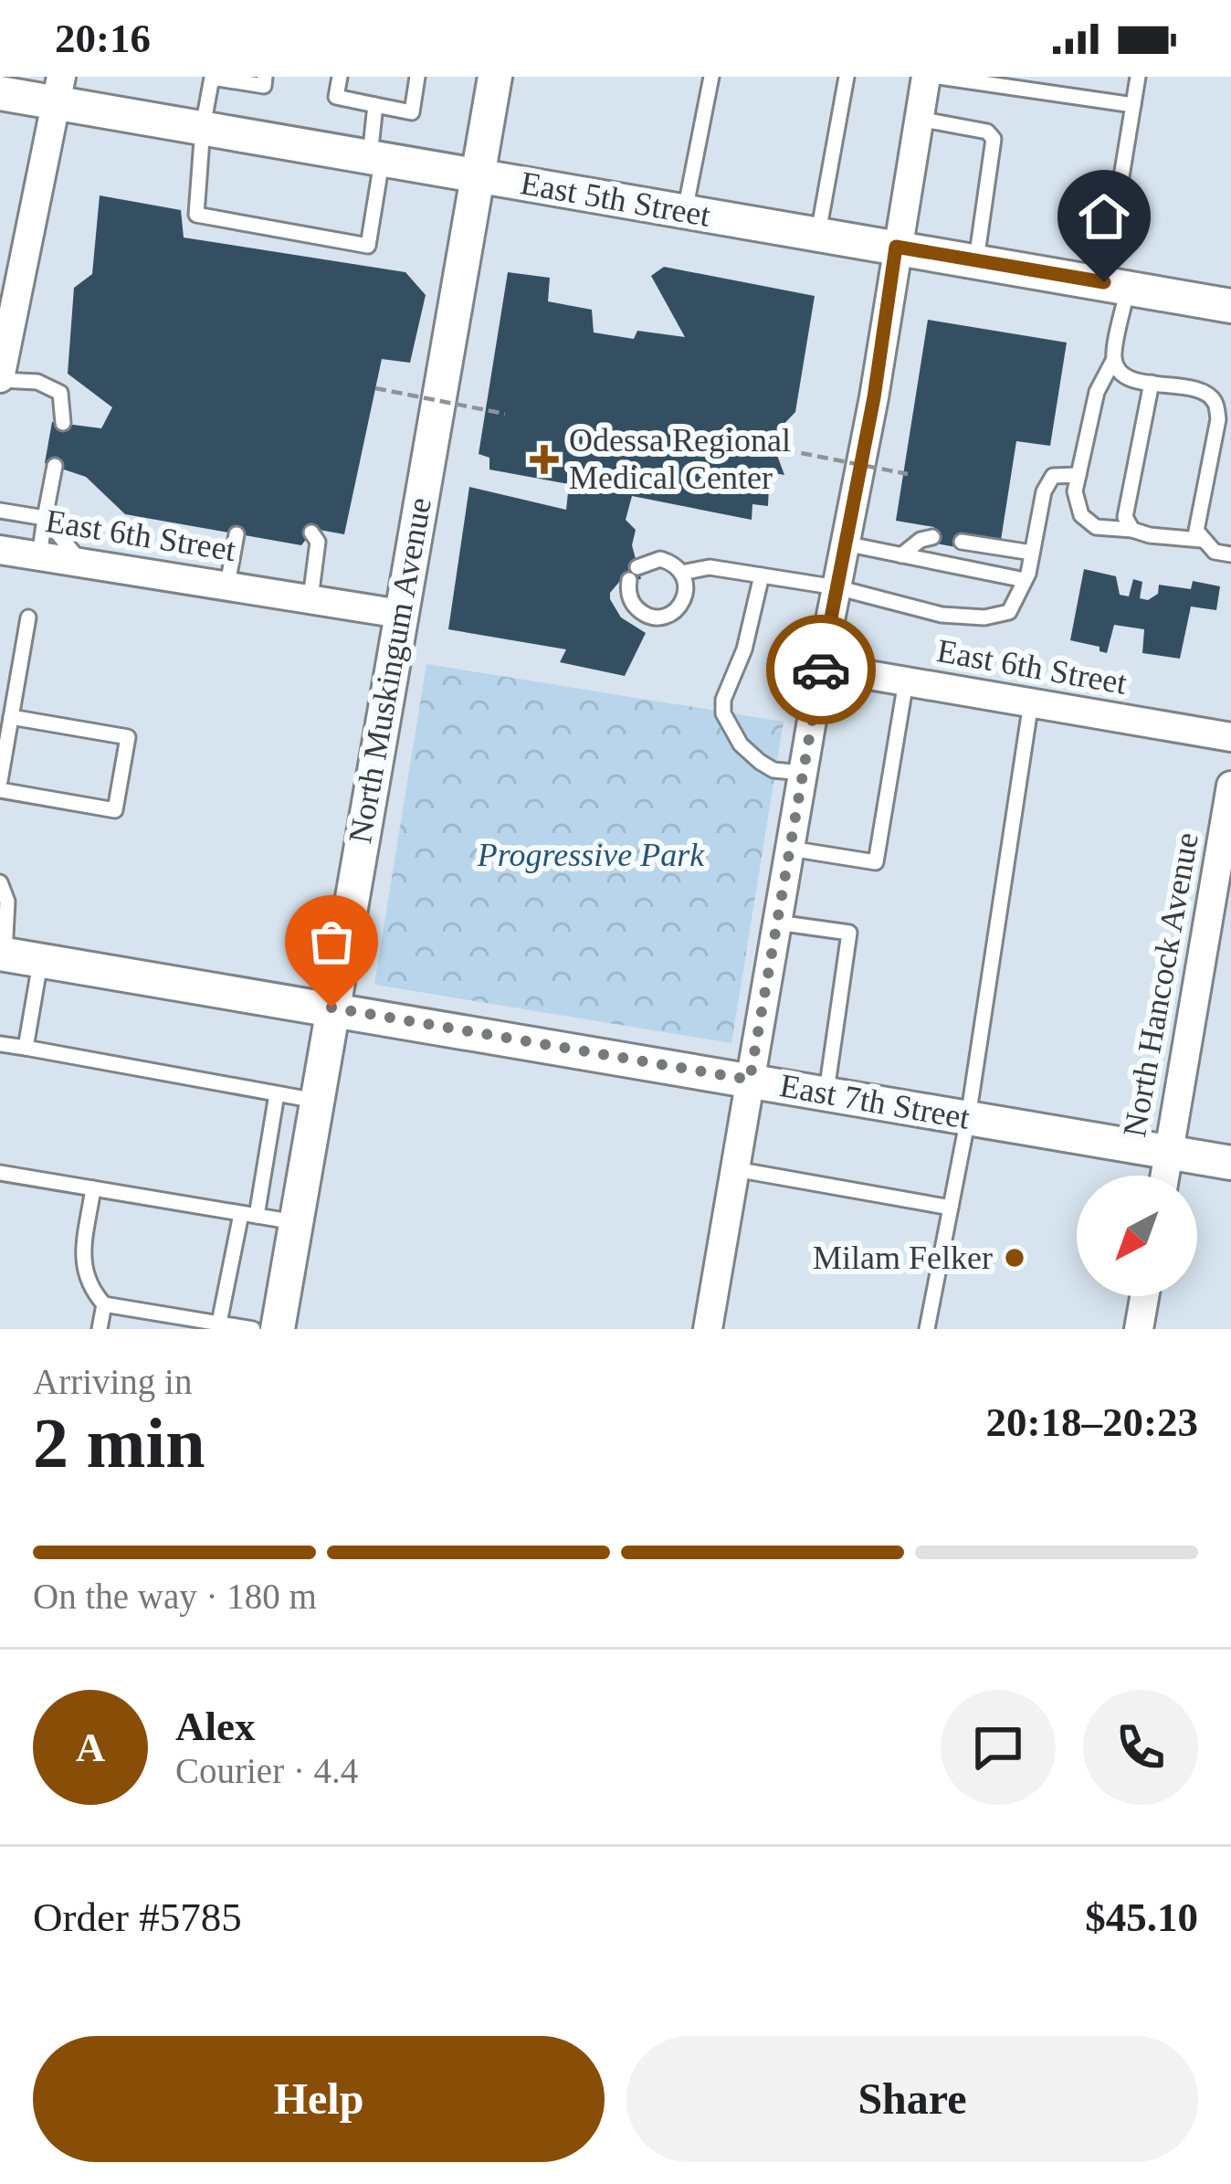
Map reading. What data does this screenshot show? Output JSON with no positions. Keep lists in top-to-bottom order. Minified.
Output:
{"streets":{"street":["East 5th Street","East 6th Street","North Muskingum Avenue","North Hancock Avenue","East 7th Street"]},"crossings":[["East 5th Street","North Muskingum Avenue"],["East 6th Street","North Muskingum Avenue"],["North Muskingum Avenue","East 7th Street"],["North Hancock Avenue","East 7th Street"]],"parks":["Progressive Park"],"places":{"health":["Odessa Regional Medical Center"],"other":["Milam Felker"]},"north":"bottom left","page":{"status":"20:16","heading":["2 min","Arriving in","20:18–20:23"],"panel":["Alex","Courier · 4.4","Order #5785","$45.10"],"bar":"On the way · 180 m","round":"A","buttons":["Help","Share"]}}
